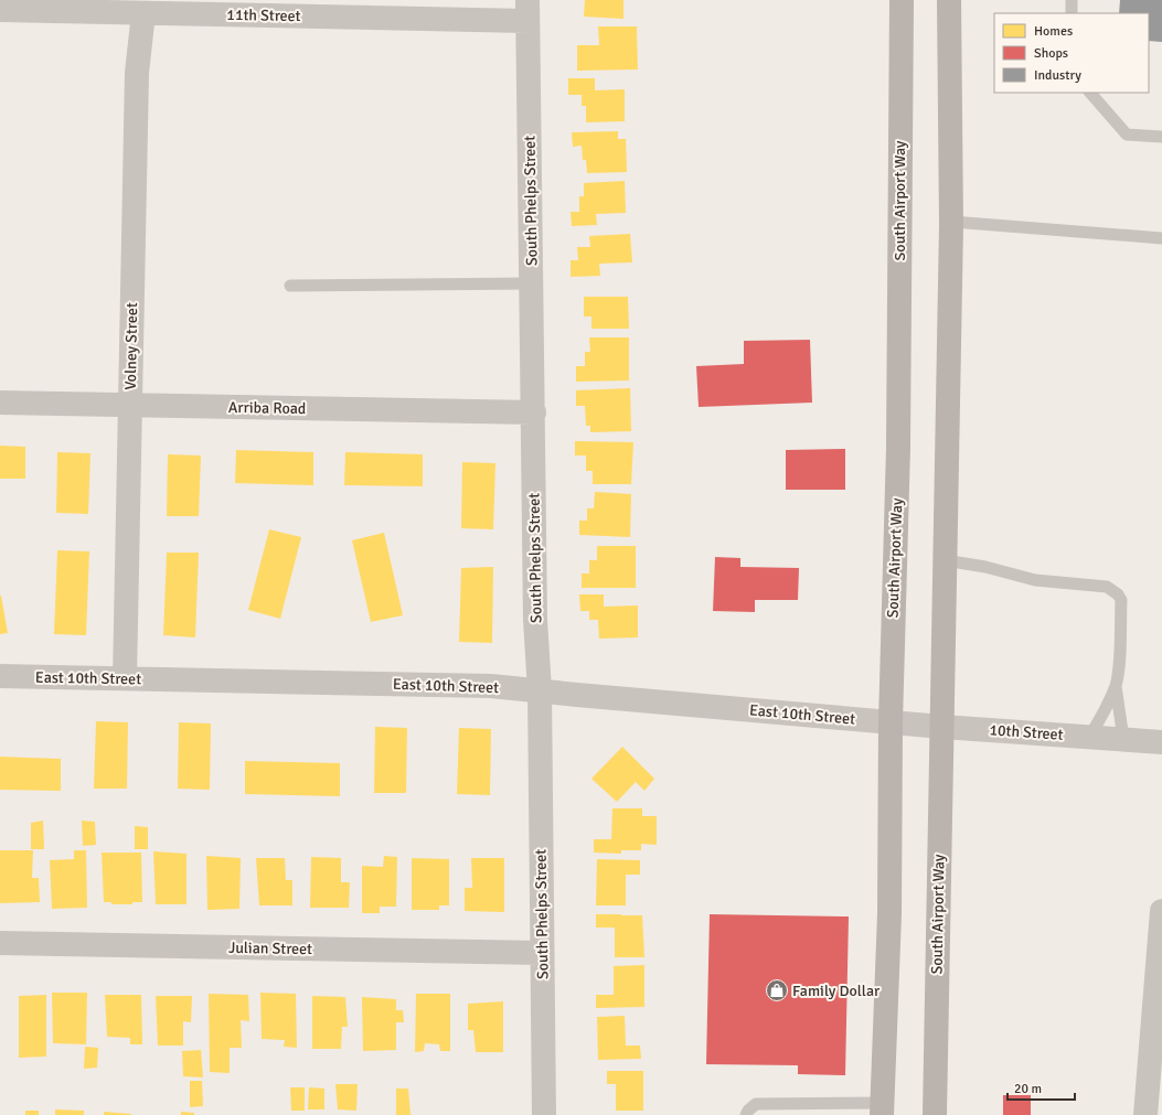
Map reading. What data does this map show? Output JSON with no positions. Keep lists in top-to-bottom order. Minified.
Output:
{"streets":{"main road":["South Airport Way"],"street":["11th Street","South Phelps Street","Volney Street","Arriba Road","East 10th Street","10th Street","Julian Street"]},"crossings":[["11th Street","South Phelps Street"],["11th Street","Volney Street"],["South Phelps Street","Arriba Road"],["South Phelps Street","East 10th Street"],["South Phelps Street","Julian Street"],["South Airport Way","East 10th Street"],["South Airport Way","10th Street"],["Volney Street","Arriba Road"],["Volney Street","East 10th Street"],["East 10th Street","10th Street"]],"places":{"shop":["Family Dollar"]},"legend":["Homes","Shops","Industry"],"scale_bar":"20 m"}
